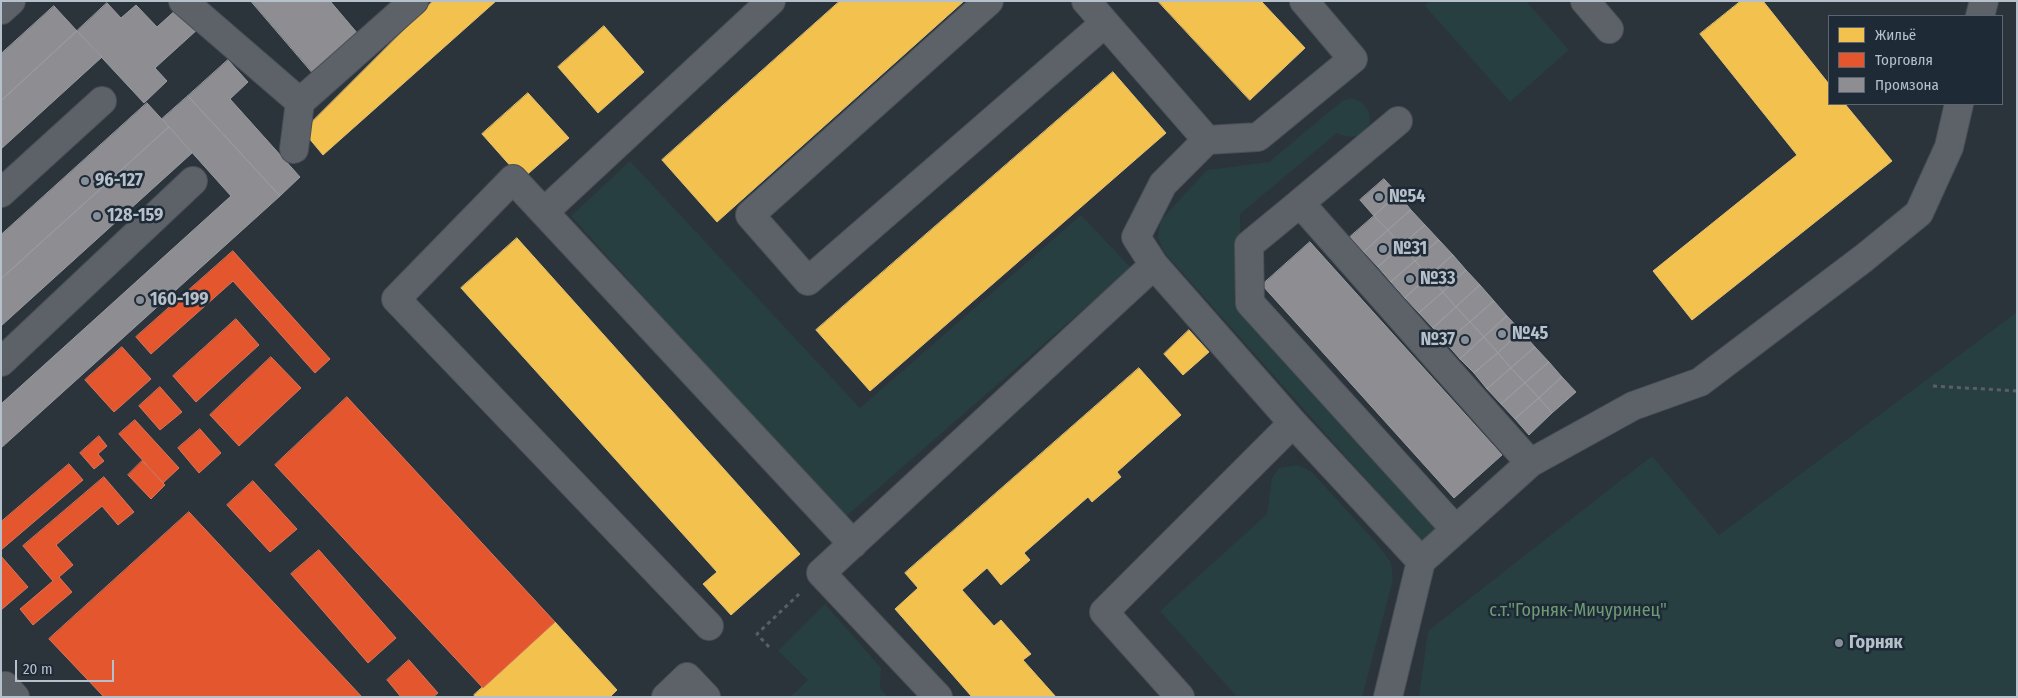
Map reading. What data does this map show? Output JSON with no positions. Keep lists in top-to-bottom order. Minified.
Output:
{"parks":["с.т.\"Горняк-Мичуринец\""],"places":["96-127","№54","128-159","№31","№33","160-199","№45","№37","Горняк"],"legend":["Жильё","Торговля","Промзона"],"scale_bar":"20 m"}
